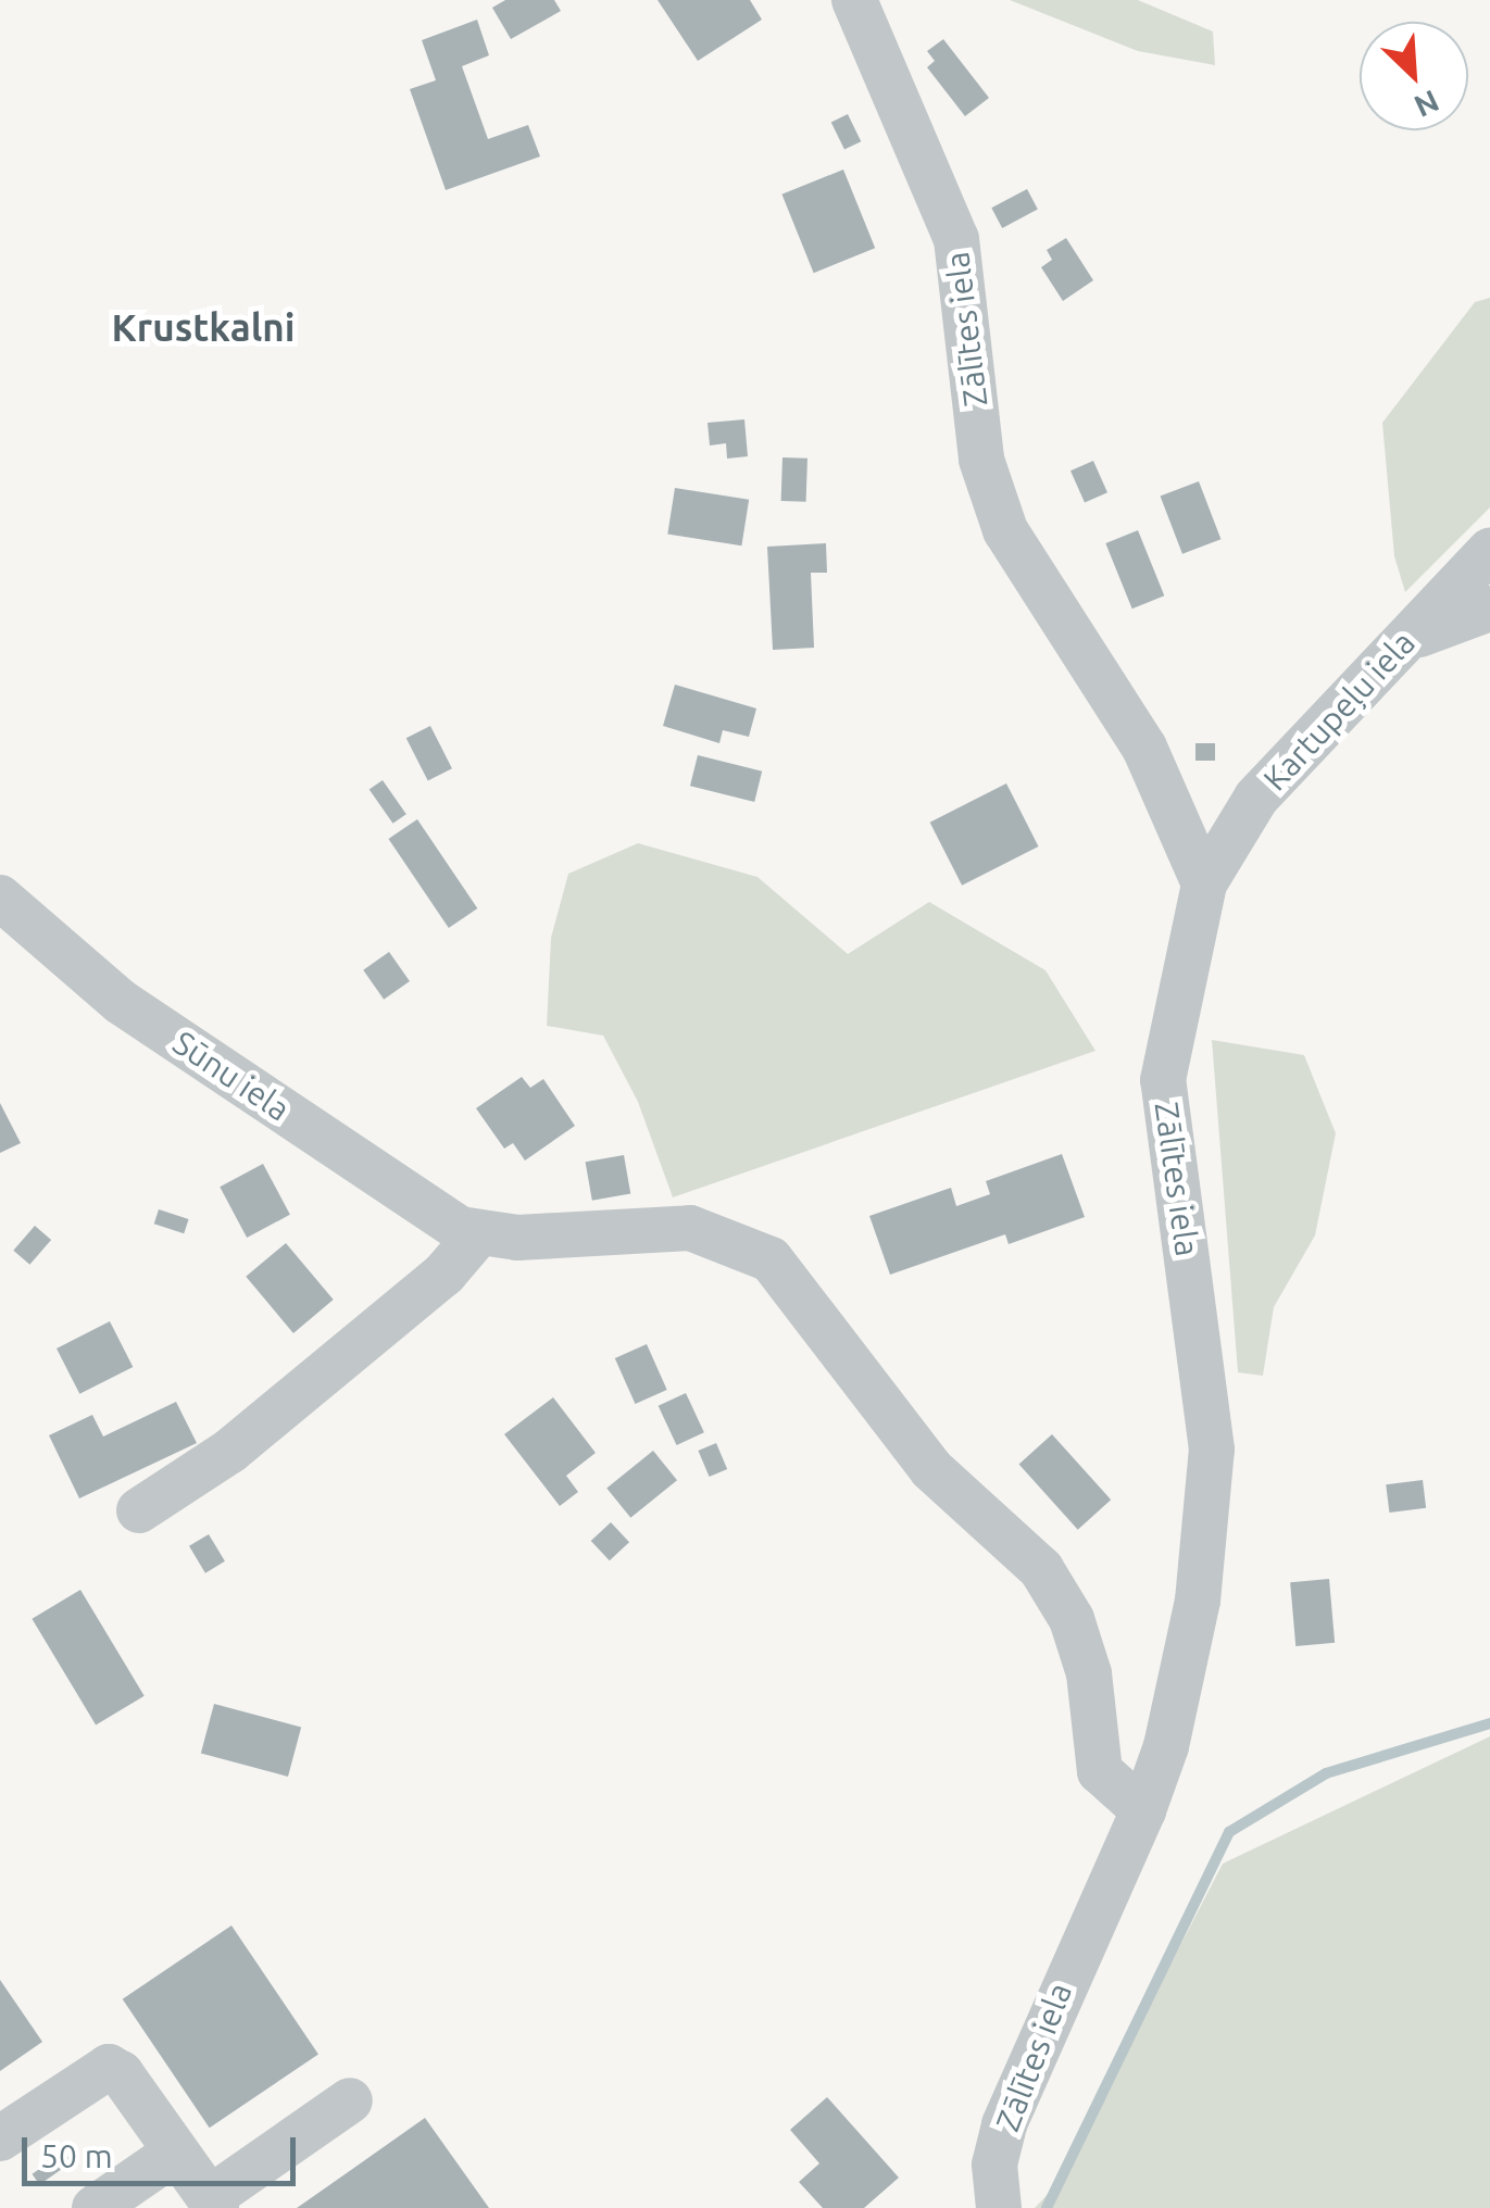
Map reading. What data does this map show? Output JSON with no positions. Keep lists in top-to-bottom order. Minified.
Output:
{"streets":{"street":["Zālītes iela","Kartupeļu iela","Sūnu iela"]},"crossings":[["Zālītes iela","Kartupeļu iela"]],"districts":["Krustkalni"],"scale_bar":"50 m","north":"bottom right"}
